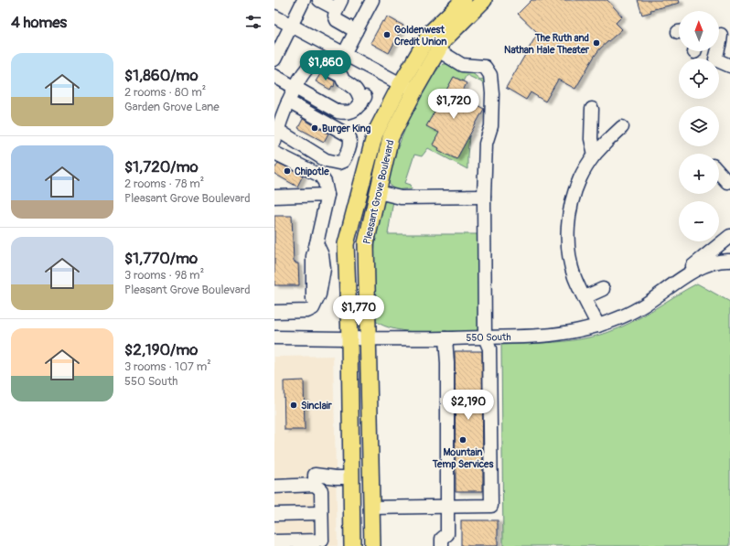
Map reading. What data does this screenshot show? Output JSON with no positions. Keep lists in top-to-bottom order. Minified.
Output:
{"streets":{"main road":["Pleasant Grove Boulevard"],"street":["550 South"]},"crossings":[["Pleasant Grove Boulevard","550 South"]],"places":["Goldenwest Credit Union","The Ruth and Nathan Hale Theater","Burger King","Chipotle","Sinclair","Mountain Temp Services"],"north":"top","page":{"heading":"4 homes","map_buttons":["+","−"],"list":[{"name":"$1,860/mo","note":"2 rooms · 80 m² · Garden Grove Lane"},{"name":"$1,720/mo","note":"2 rooms · 78 m² · Pleasant Grove Boulevard"},{"name":"$1,770/mo","note":"3 rooms · 98 m² · Pleasant Grove Boulevard"},{"name":"$2,190/mo","note":"3 rooms · 107 m² · 550 South"}],"price":["$1,860","$1,720","$1,770","$2,190"]}}
